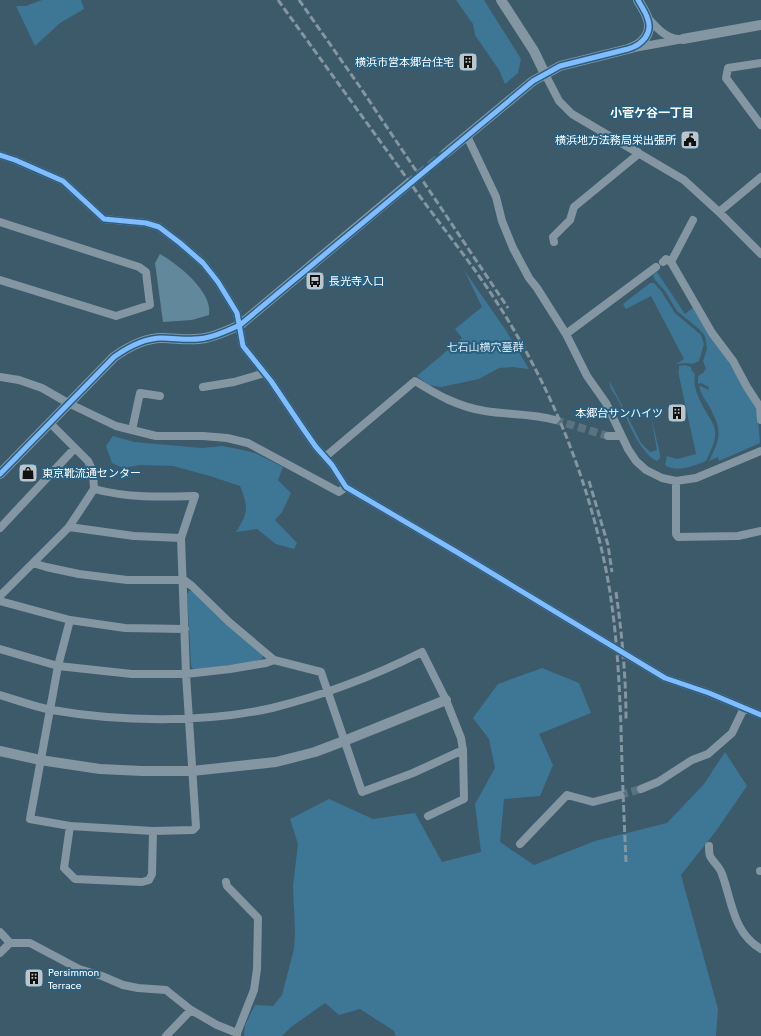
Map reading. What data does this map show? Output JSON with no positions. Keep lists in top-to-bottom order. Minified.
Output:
{"districts":["小菅ケ谷一丁目"],"parks":["七石山横穴墓群"],"places":{"building":["横浜市営本郷台住宅","本郷台サンハイツ","Persimmon Terrace"],"public building":["横浜地方法務局栄出張所"],"bus stop":["長光寺入口"],"shop":["東京靴流通センター"]}}
